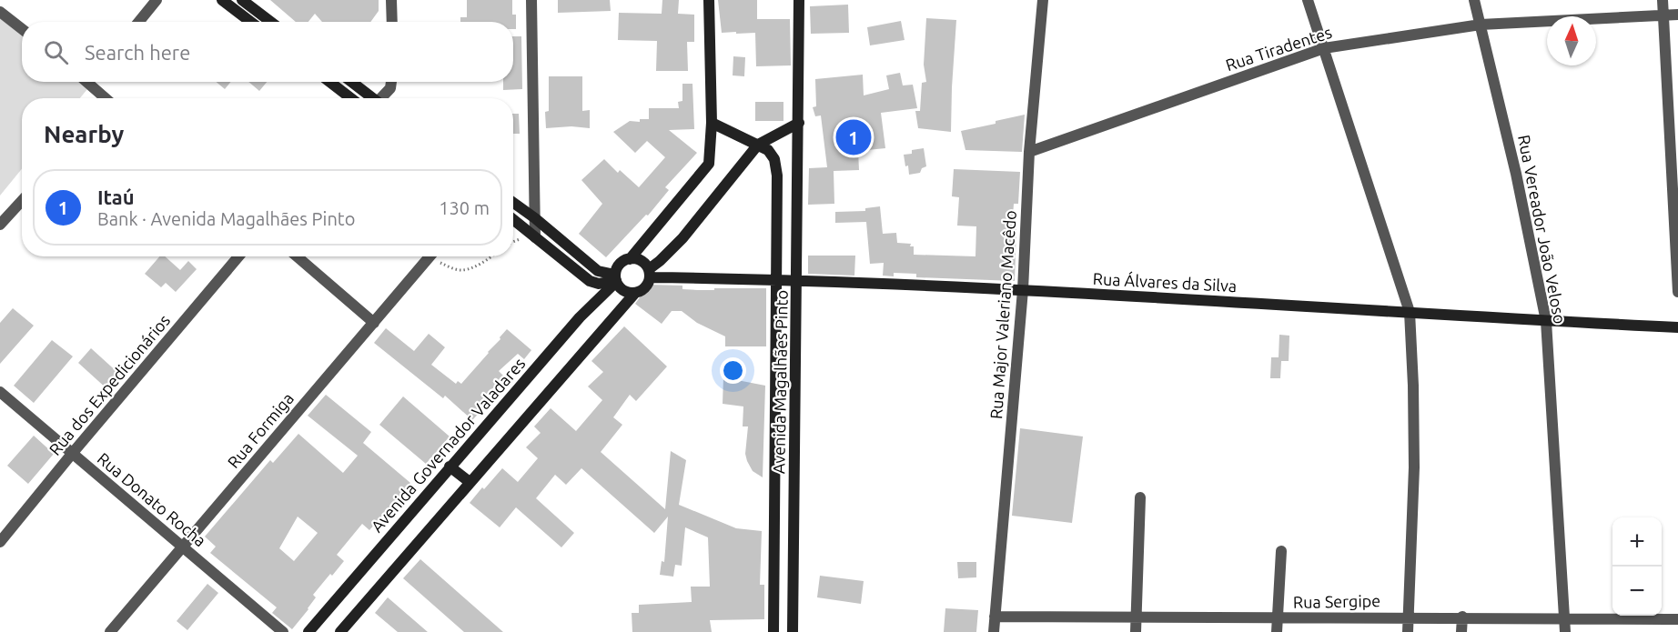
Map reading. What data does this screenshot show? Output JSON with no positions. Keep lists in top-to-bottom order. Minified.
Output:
{"streets":{"street":["Rua Tiradentes","Rua Vereador João Veloso","Rua Álvares da Silva","Rua Major Valeriano Macêdo","Avenida Magalhães Pinto","Rua dos Expedicionários","Rua Formiga","Avenida Governador Valadares","Rua Donato Rocha","Rua Sergipe"]},"crossings":[["Rua Tiradentes","Rua Vereador João Veloso"],["Rua Tiradentes","Rua Major Valeriano Macêdo"],["Rua Vereador João Veloso","Rua Álvares da Silva"],["Rua Vereador João Veloso","Rua Sergipe"],["Rua Álvares da Silva","Rua Major Valeriano Macêdo"],["Rua Álvares da Silva","Avenida Magalhães Pinto"],["Rua Álvares da Silva","Avenida Governador Valadares"],["Rua Major Valeriano Macêdo","Rua Sergipe"],["Rua dos Expedicionários","Rua Donato Rocha"],["Rua Formiga","Rua Donato Rocha"]],"north":"top","page":{"search":"Search here","heading":"Nearby","pins":"1","list":[{"mark":"1","name":"Itaú","note":"Bank · Avenida Magalhães Pinto","value":"130 m"}],"map_buttons":["+","−"]}}
